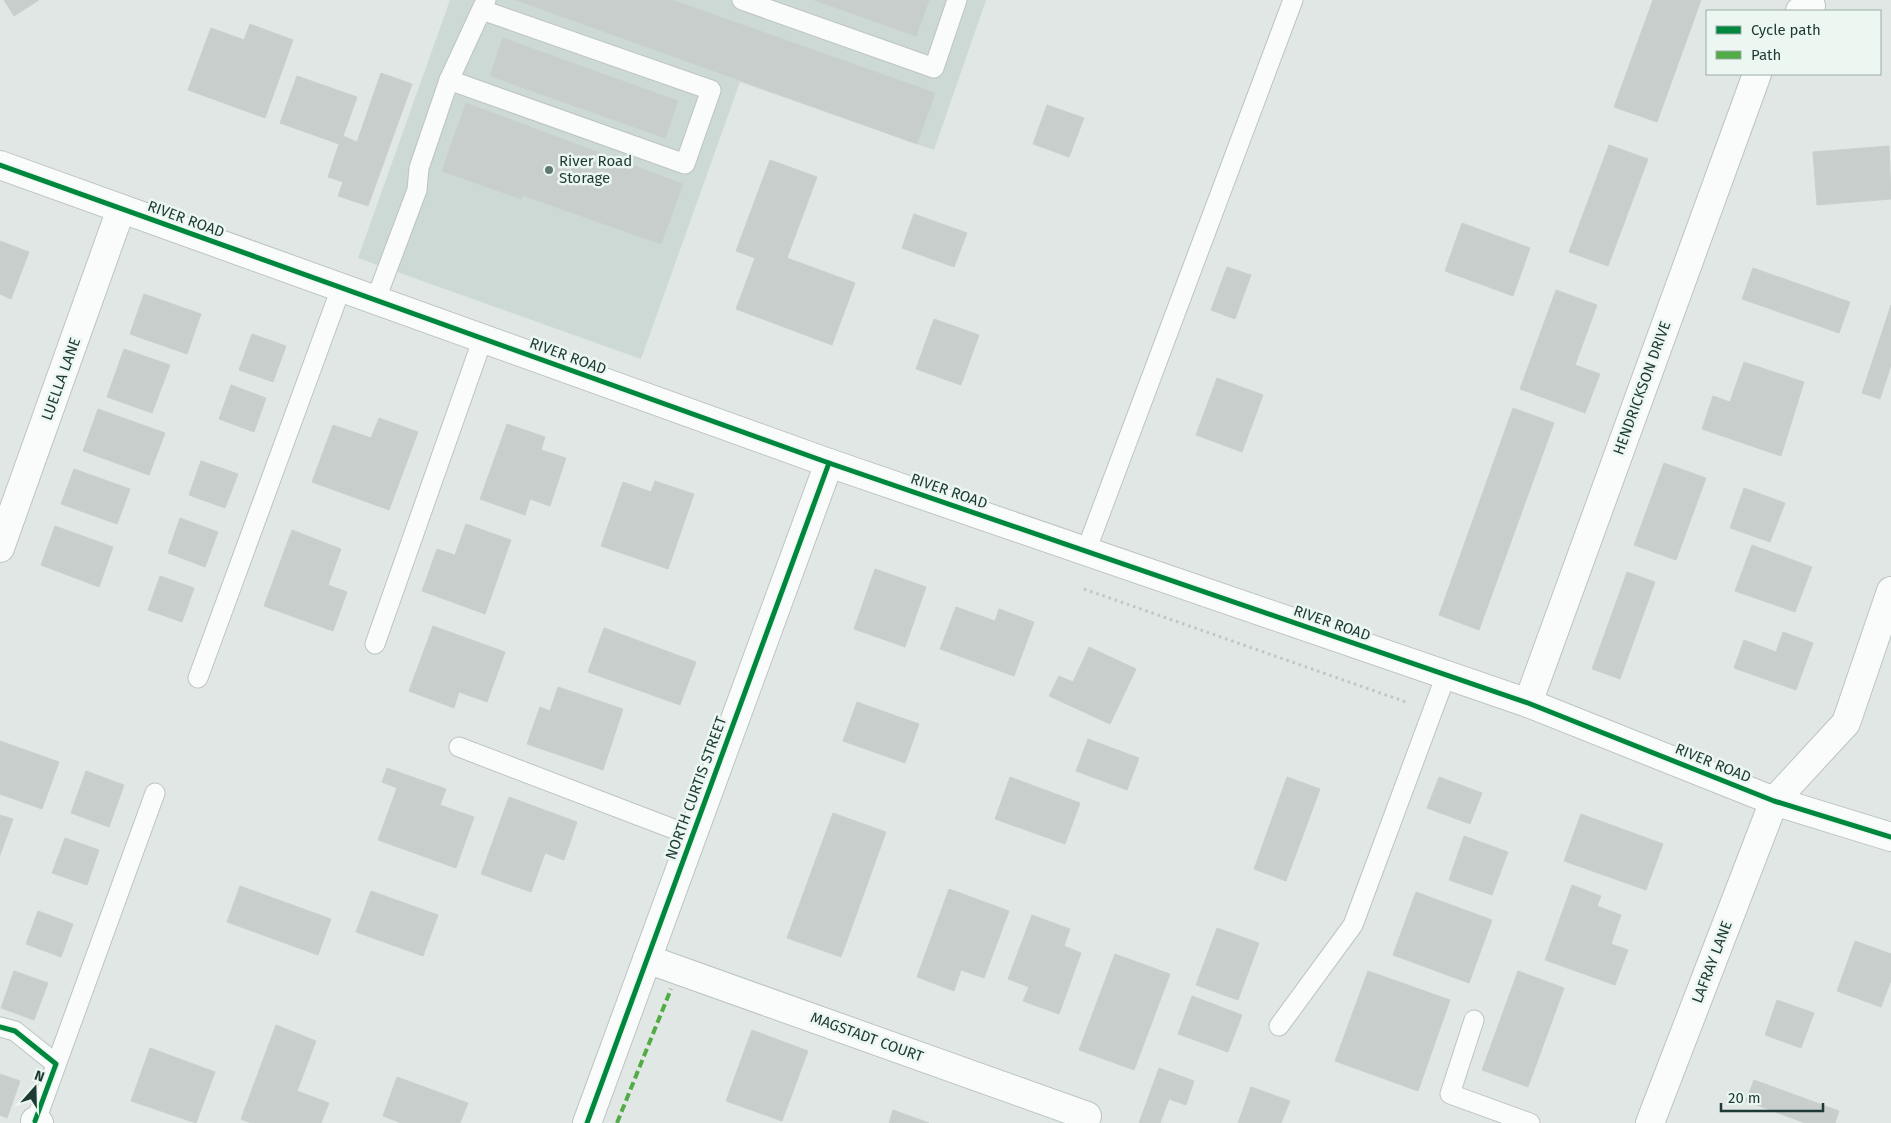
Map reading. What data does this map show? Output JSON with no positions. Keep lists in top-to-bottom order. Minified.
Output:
{"streets":{"street":["RIVER ROAD","LUELLA LANE","HENDRICKSON DRIVE","NORTH CURTIS STREET","LAFRAY LANE","MAGSTADT COURT"]},"crossings":[["RIVER ROAD","LUELLA LANE"],["RIVER ROAD","HENDRICKSON DRIVE"],["RIVER ROAD","NORTH CURTIS STREET"],["RIVER ROAD","LAFRAY LANE"],["NORTH CURTIS STREET","MAGSTADT COURT"]],"places":["River Road Storage"],"legend":["Cycle path","Path"],"scale_bar":"20 m","north":"top"}
